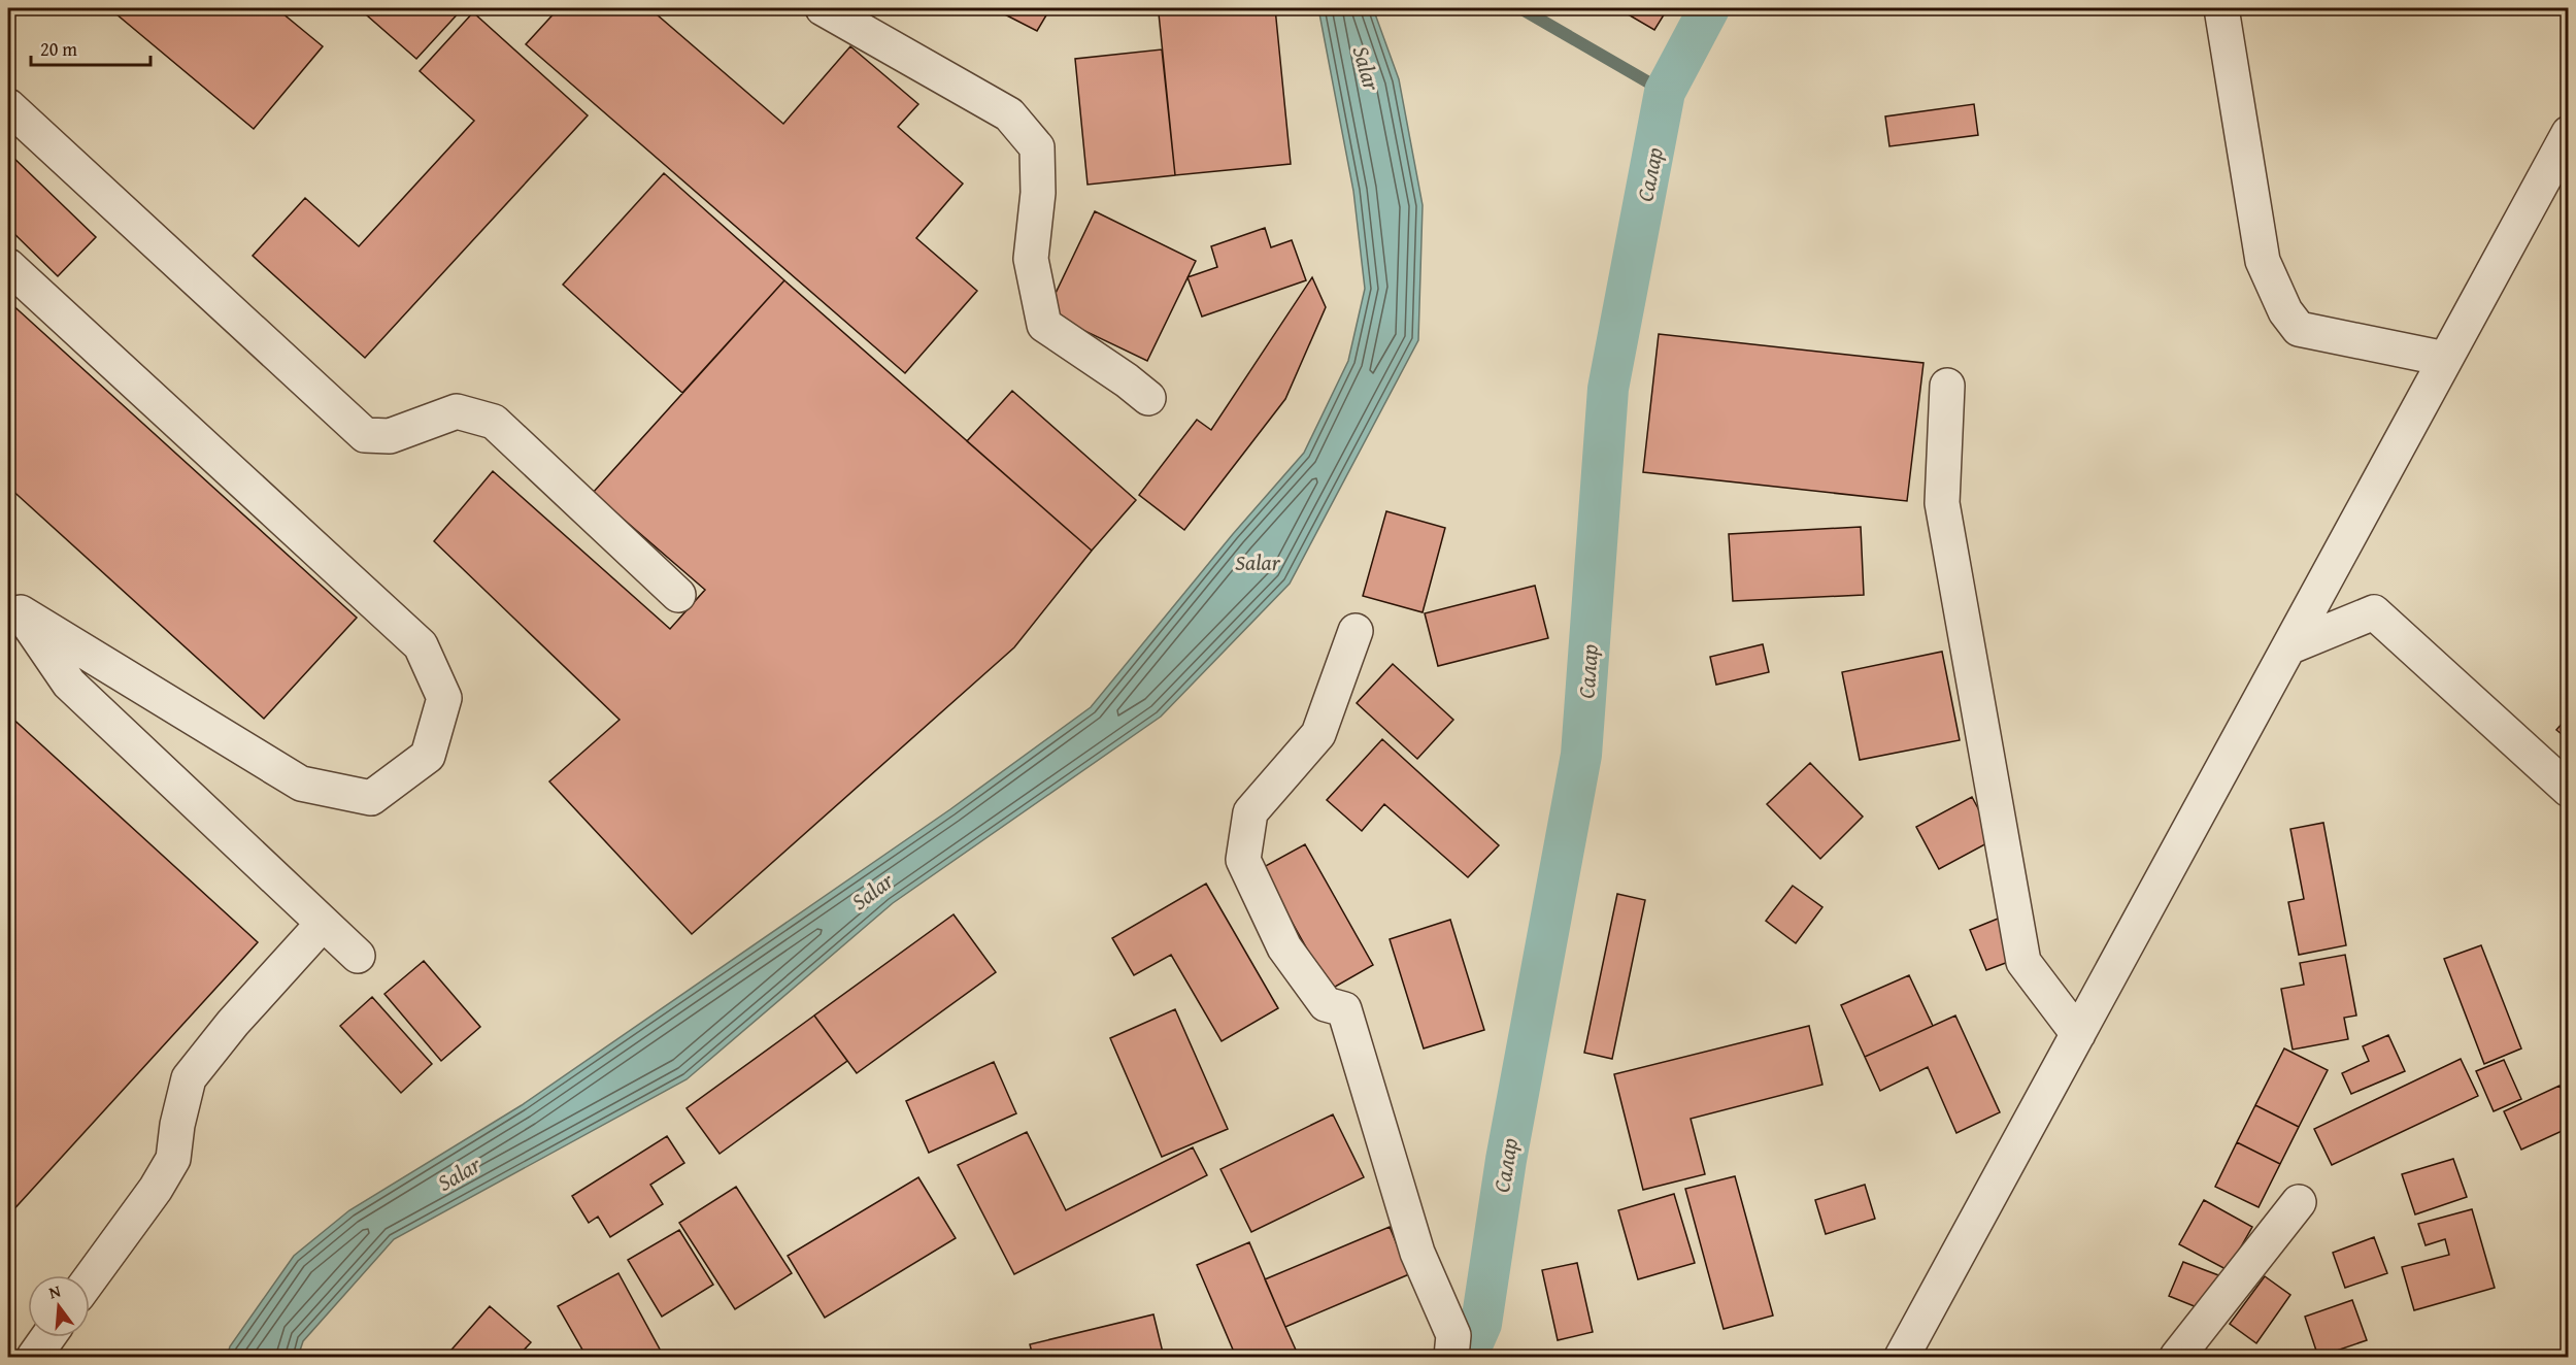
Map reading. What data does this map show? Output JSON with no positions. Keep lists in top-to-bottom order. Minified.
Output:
{"water":["Salar","Салар"],"scale_bar":"20 m","north":"top"}
